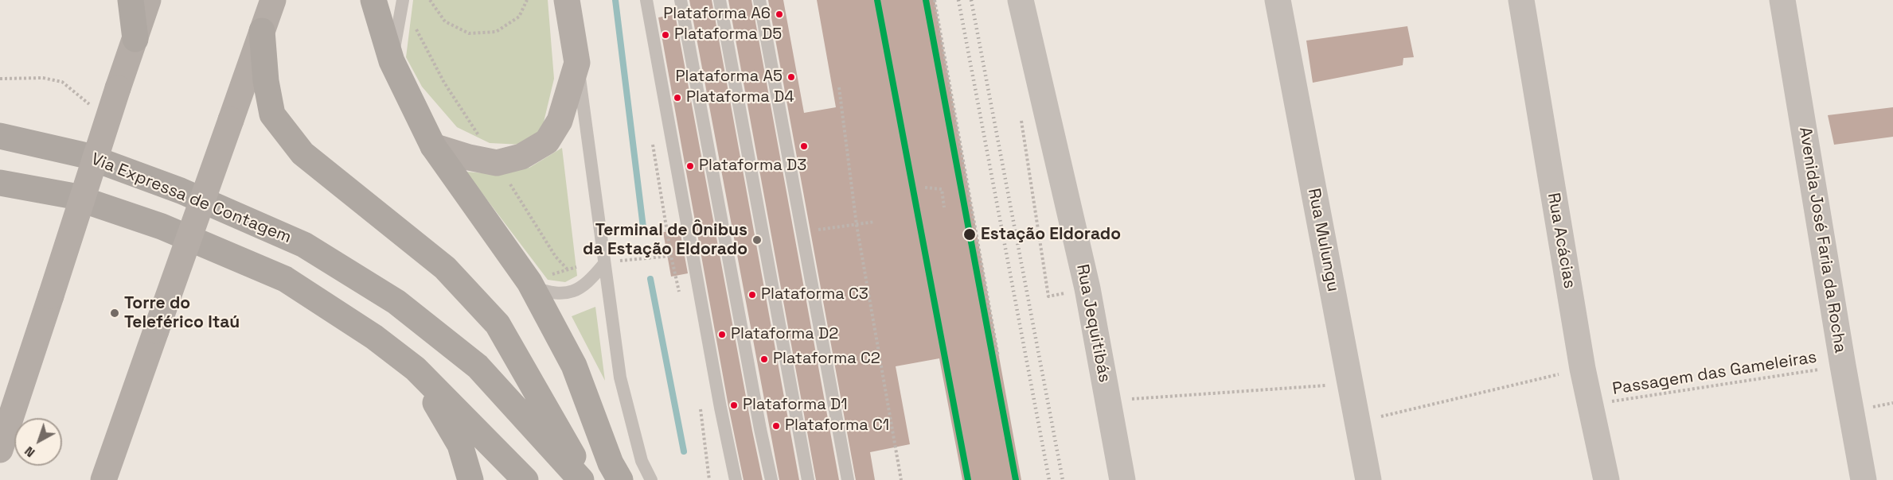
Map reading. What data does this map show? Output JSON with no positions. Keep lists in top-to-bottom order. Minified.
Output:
{"streets":{"highway":["Via Expressa de Contagem"],"street":["Rua Mulungu","Avenida José Faria da Rocha","Rua Acácias","Rua Jequitibás"],"path":["Passagem das Gameleiras"]},"crossings":[["Avenida José Faria da Rocha","Passagem das Gameleiras"],["Rua Acácias","Passagem das Gameleiras"]],"places":["Plataforma A6","Plataforma D5","Plataforma A5","Plataforma D4","Plataforma D3","Estação Eldorado","Terminal de Ônibus da Estação Eldorado","Plataforma C3","Torre do Teleférico Itaú","Plataforma D2","Plataforma C2","Plataforma D1","Plataforma C1"],"north":"bottom left"}
